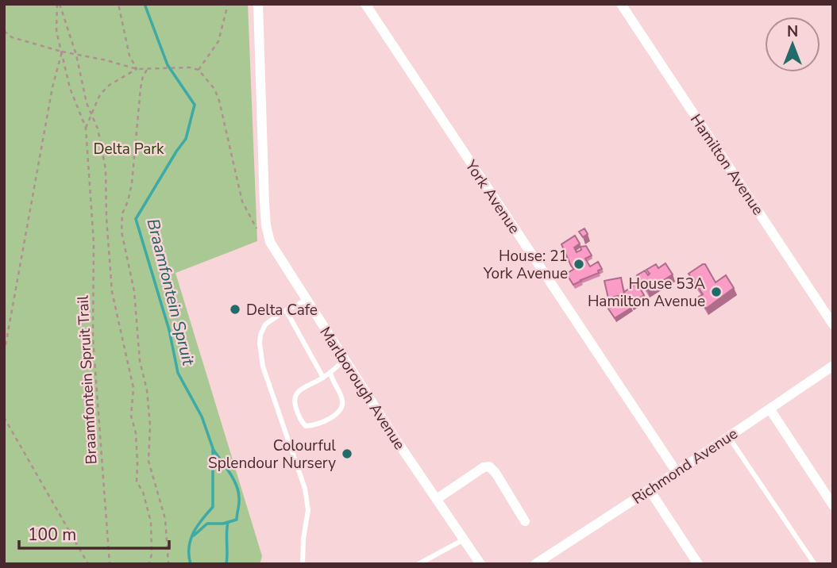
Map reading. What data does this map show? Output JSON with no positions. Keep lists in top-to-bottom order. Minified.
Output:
{"streets":{"street":["Hamilton Avenue","York Avenue","Marlborough Avenue","Richmond Avenue"],"path":["Braamfontein Spruit Trail"]},"crossings":[["York Avenue","Richmond Avenue"]],"water":["Braamfontein Spruit"],"parks":["Delta Park"],"places":["House: 21 York Avenue","House 53A Hamilton Avenue","Delta Cafe","Colourful Splendour Nursery"],"scale_bar":"100 m","north":"top"}
